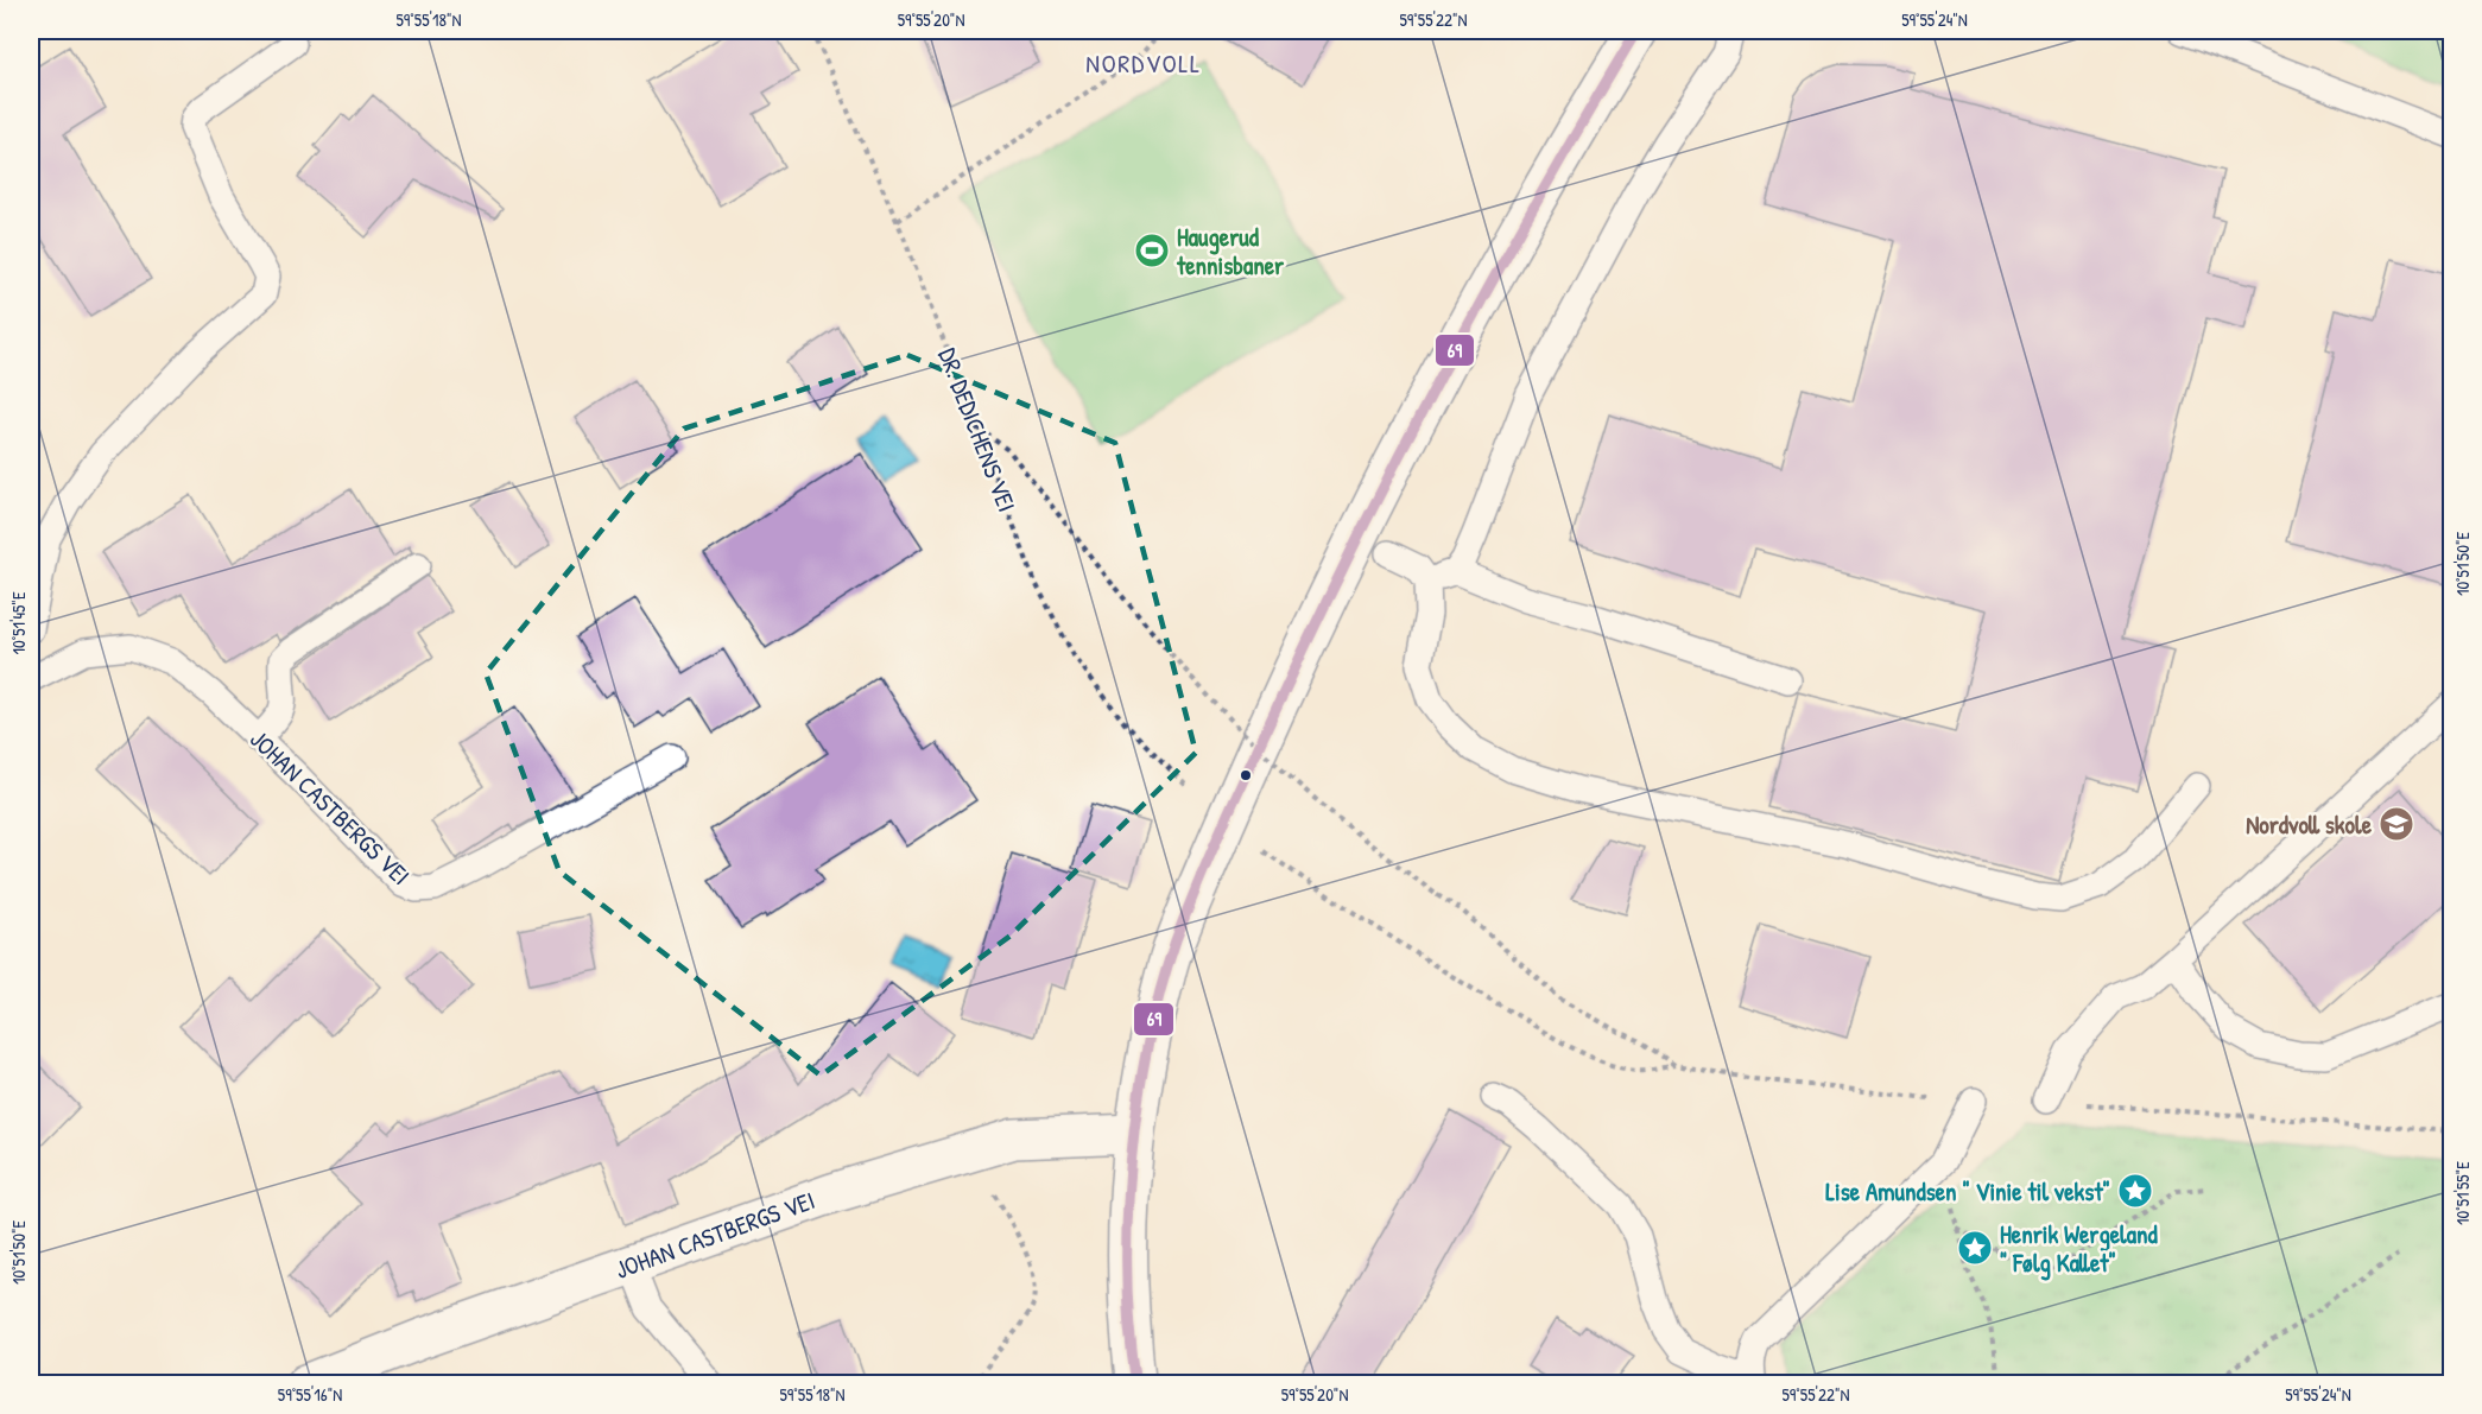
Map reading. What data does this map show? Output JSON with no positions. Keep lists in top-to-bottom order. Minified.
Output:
{"streets":{"street":["JOHAN CASTBERGS VEI"],"path":["DR. DEDICHENS VEI"]},"districts":["NORDVOLL"],"places":{"sports":["Haugerud tennisbaner"],"school or university":["Nordvoll skole"],"place":["Lise Amundsen \" Vinie til vekst\"","Henrik Wergeland \" Følg Kallet\""]},"lines":["transit line 69"],"coordinates":["59°55'18\"N","59°55'20\"N","59°55'22\"N","59°55'24\"N","10°51'50\"E","10°51'45\"E","10°51'55\"E","59°55'16\"N"]}
